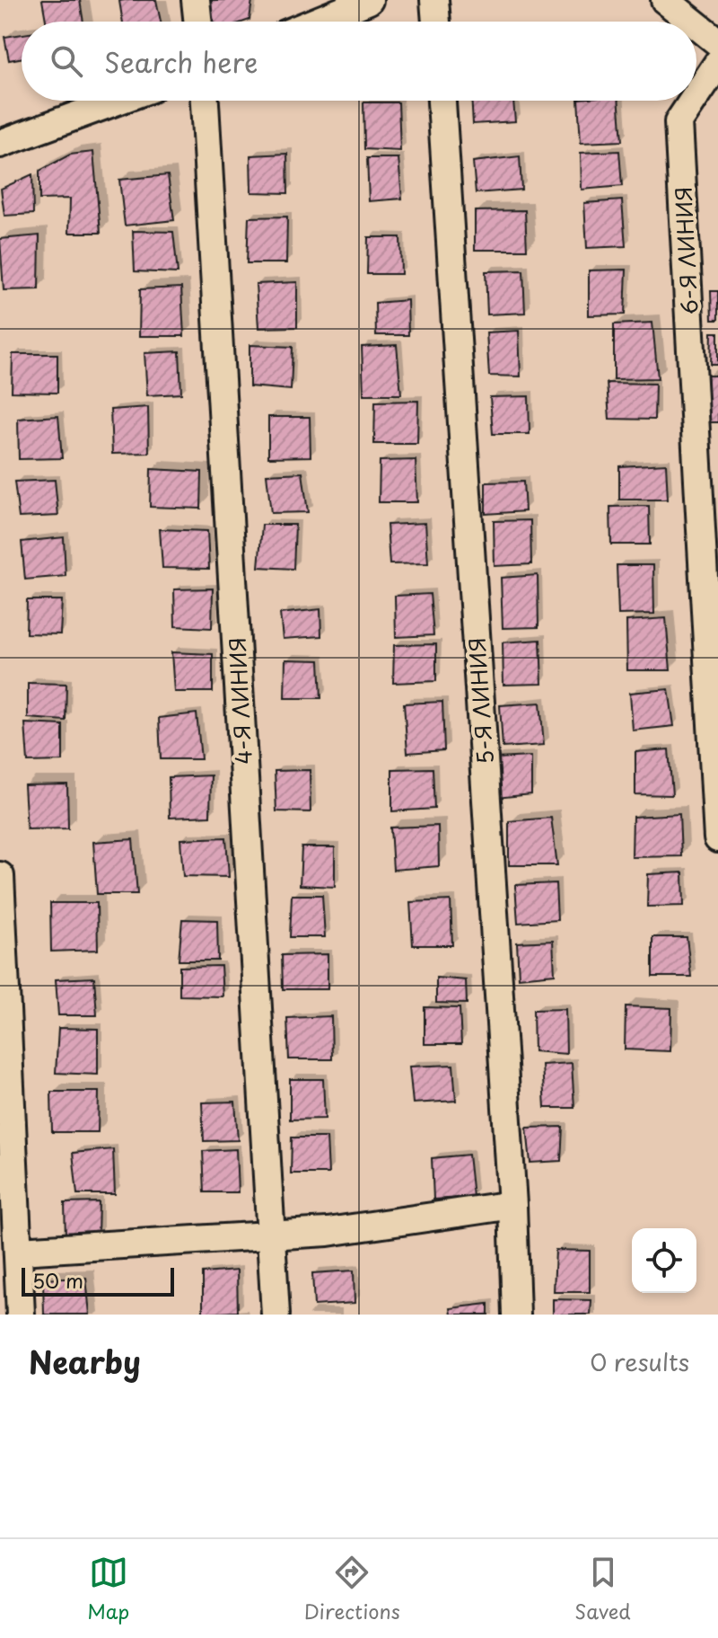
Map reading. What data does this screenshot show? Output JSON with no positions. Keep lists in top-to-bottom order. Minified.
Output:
{"streets":{"street":["6-Я ЛИНИЯ","4-Я ЛИНИЯ","5-Я ЛИНИЯ"]},"scale_bar":"50 m","page":{"search":"Search here","scale":"50 m","heading":["Nearby","0 results"],"nav":["Map","Directions","Saved"]}}
